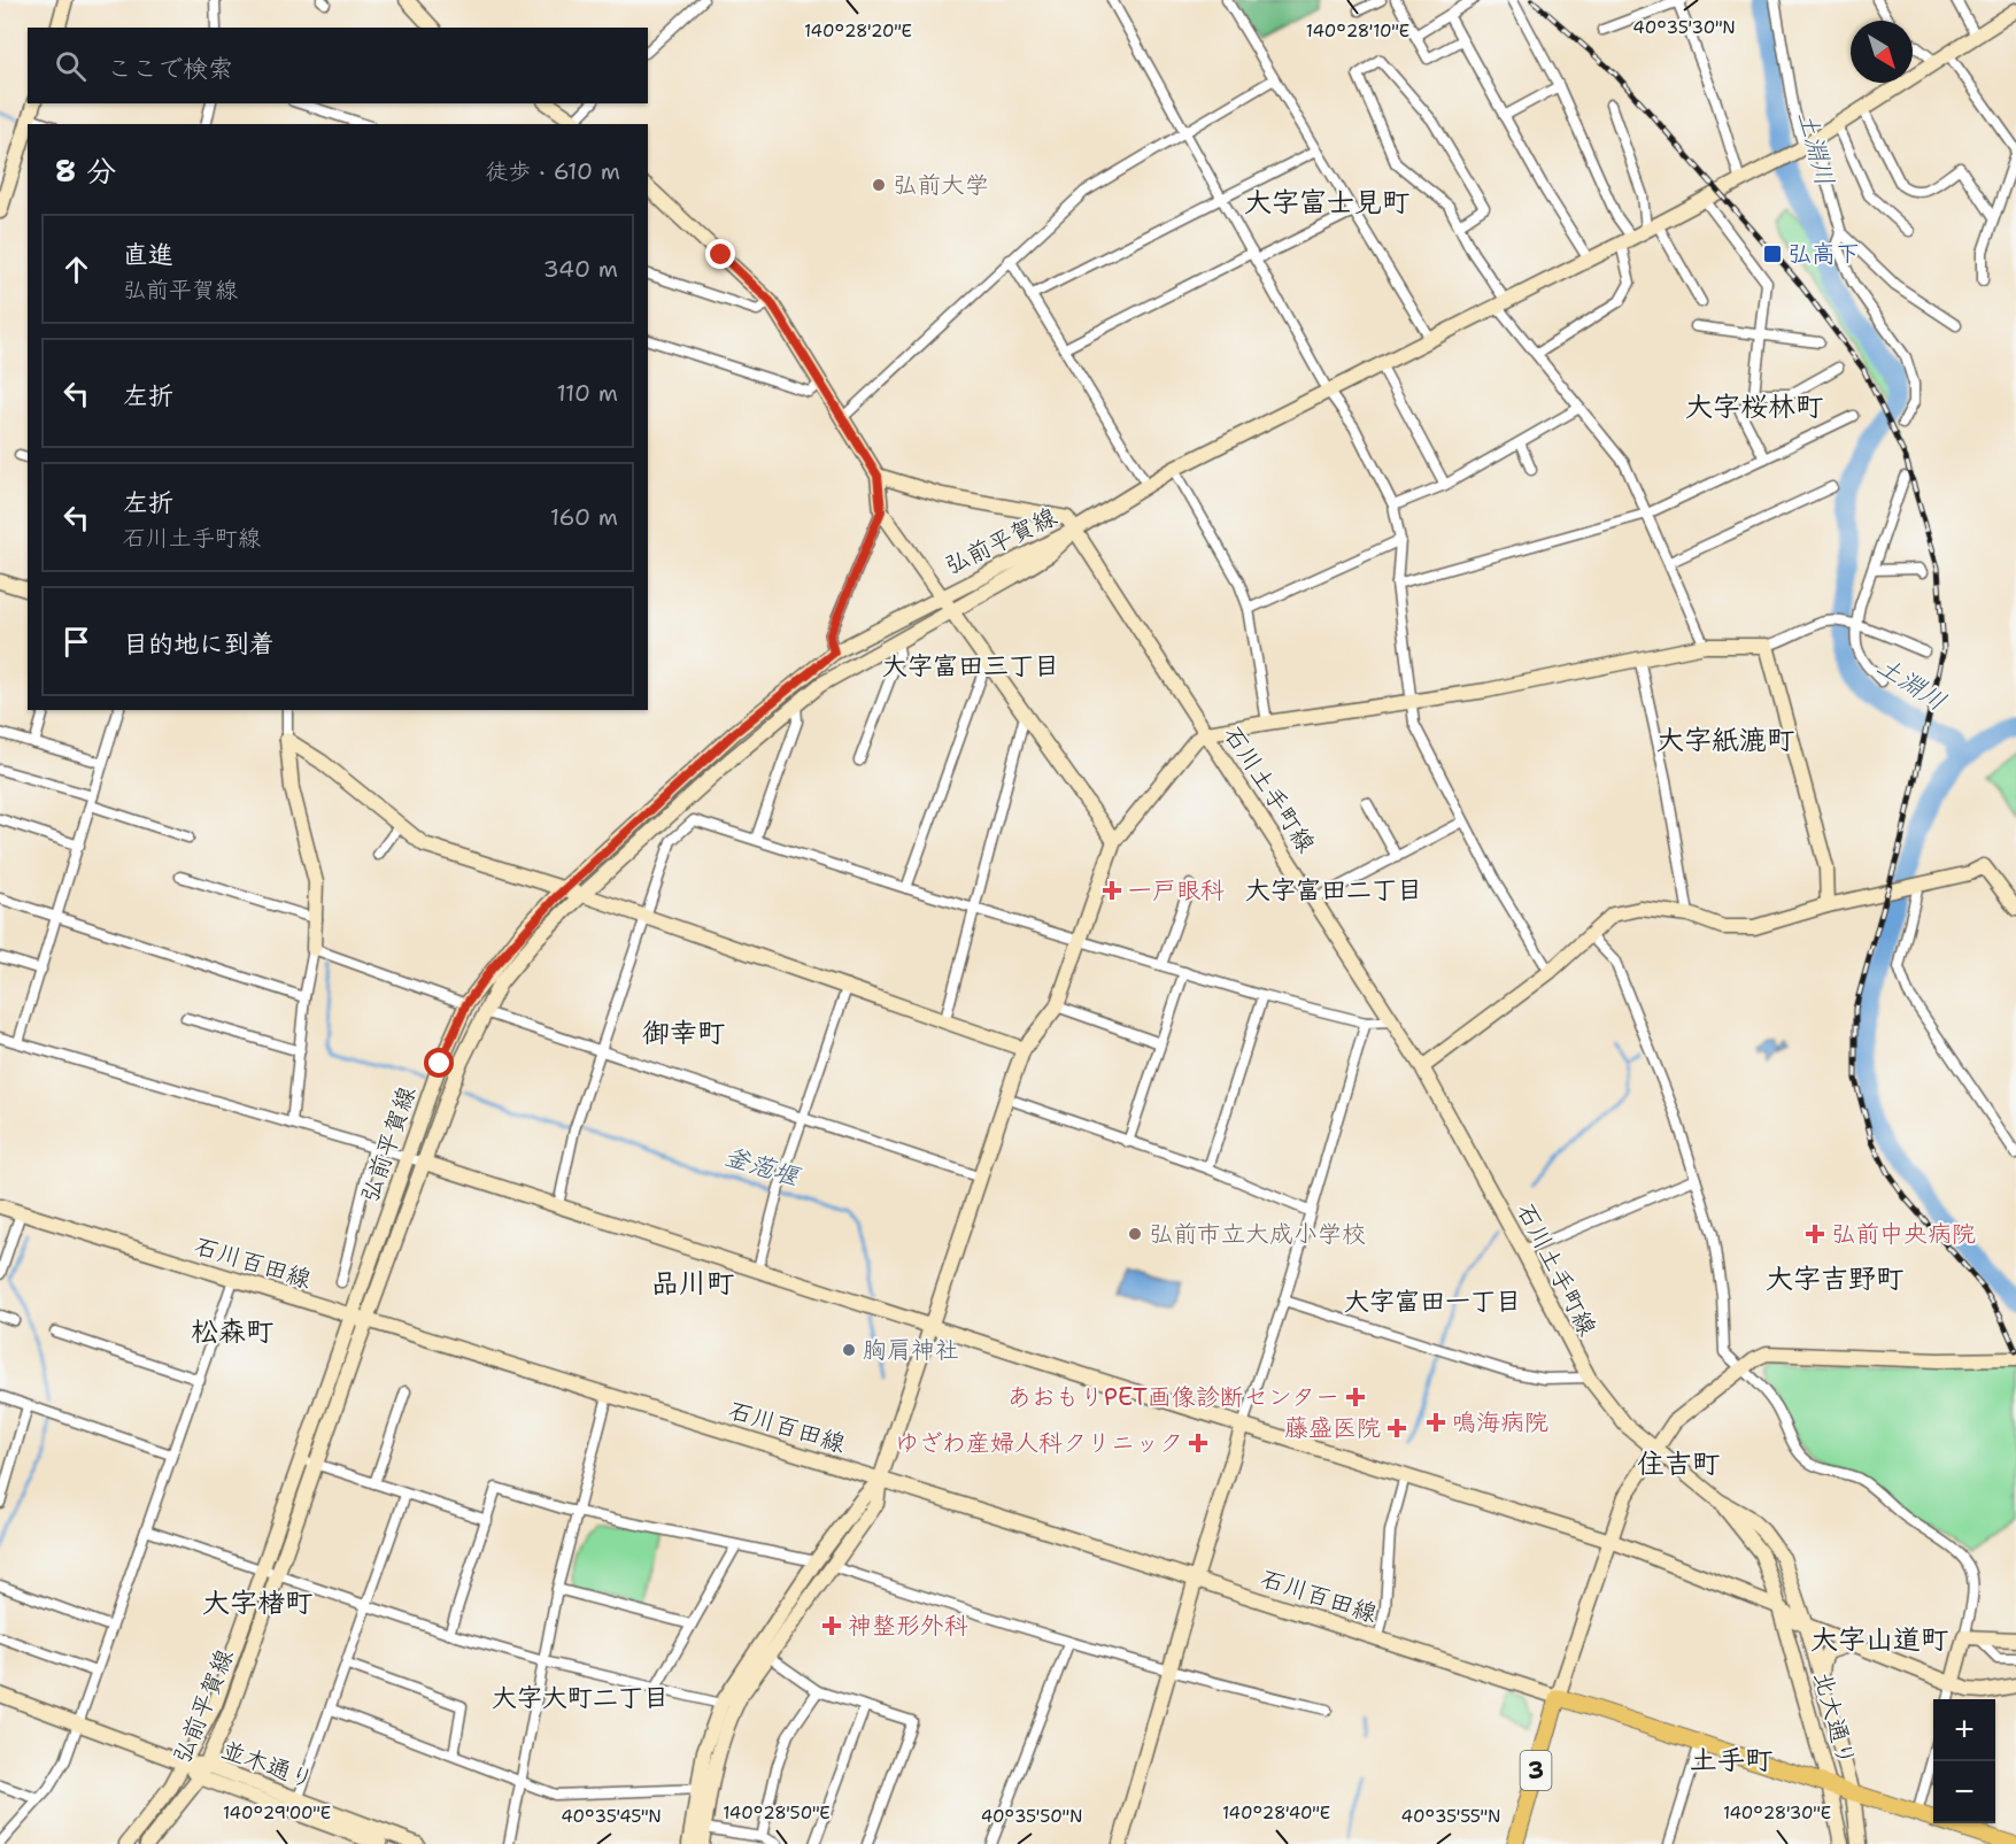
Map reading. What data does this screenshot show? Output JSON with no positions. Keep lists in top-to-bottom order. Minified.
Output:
{"streets":{"main road":["3"],"street":["弘前平賀線","石川土手町線","石川百田線","北大通り","並木通り"]},"crossings":[["弘前平賀線","石川土手町線"],["弘前平賀線","石川百田線"],["弘前平賀線","並木通り"],["石川土手町線","北大通り"],["石川百田線","3"]],"districts":["大字富士見町","大字桜林町","大字富田三丁目","大字紙漉町","大字富田二丁目","御幸町","大字吉野町","品川町","大字富田一丁目","松森町","住吉町","大字楮町","大字山道町","大字大町二丁目","土手町"],"water":["土淵川","釜萢堰"],"places":{"other":["弘前大学","弘前市立大成小学校","胸肩神社"],"transit":["弘高下"],"health":["一戸眼科","弘前中央病院","あおもりPET画像診断センター","鳴海病院","藤盛医院","ゆざわ産婦人科クリニック","神整形外科"]},"north":"bottom right","page":{"search":"ここで検索","heading":["8 分","徒歩 · 610 m"],"list":[["直進","弘前平賀線","340 m"],["左折","110 m"],["左折","石川土手町線","160 m"],"目的地に到着"],"map_buttons":["+","−"]},"coordinates":["40°35'30\"N","140°28'20\"E","140°28'10\"E","140°29'00\"E","140°28'50\"E","140°28'40\"E","140°28'30\"E","40°35'45\"N","40°35'50\"N","40°35'55\"N"]}
